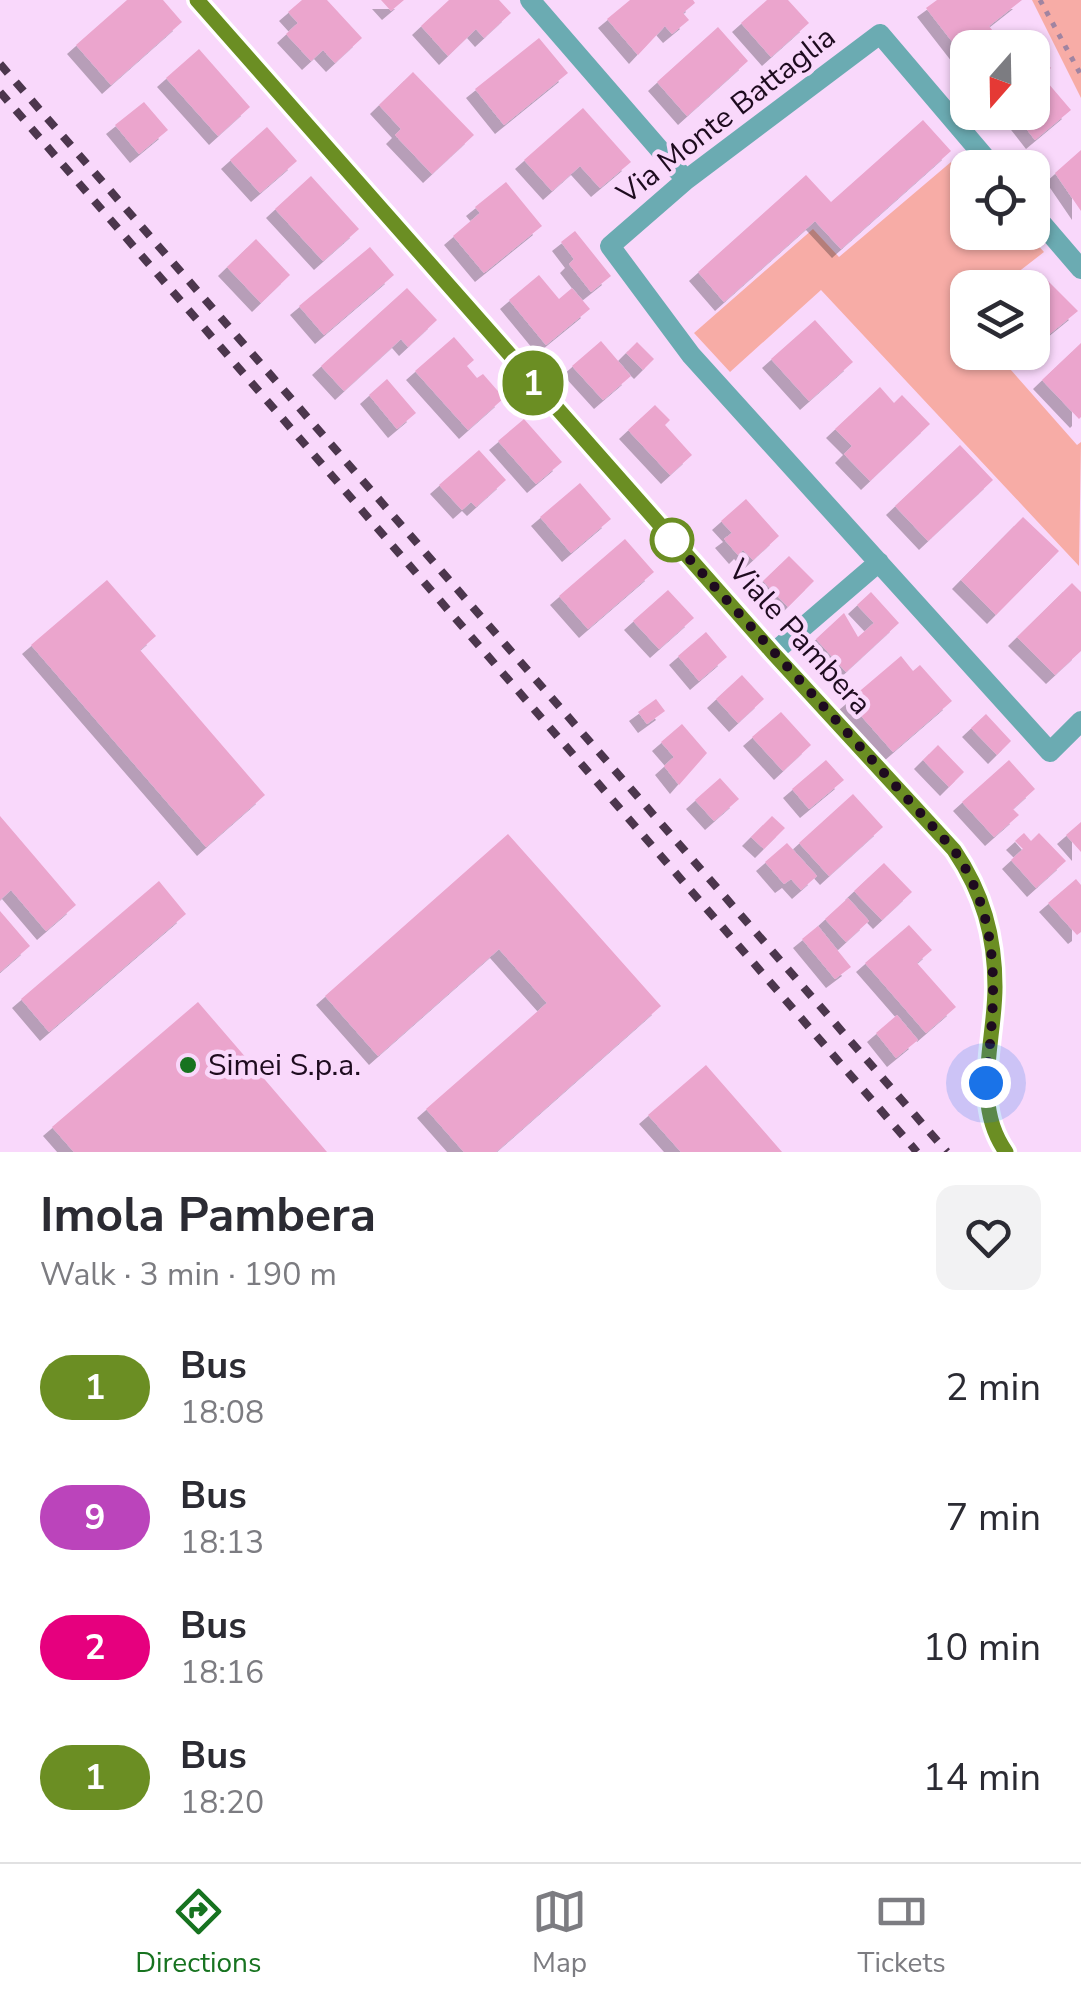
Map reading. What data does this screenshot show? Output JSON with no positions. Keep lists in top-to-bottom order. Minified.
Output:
{"streets":{"street":["Via Monte Battaglia","Viale Pambera"]},"places":["Simei S.p.a."],"lines":["bus line 1"],"north":"bottom","page":{"on_map":"1","heading":["Imola Pambera","Walk · 3 min · 190 m"],"list":[{"mark":"1","name":"Bus","note":"18:08","value":"2 min"},{"mark":"9","name":"Bus","note":"18:13","value":"7 min"},{"mark":"2","name":"Bus","note":"18:16","value":"10 min"},{"mark":"1","name":"Bus","note":"18:20","value":"14 min"}],"tabs":["Directions","Map","Tickets"]}}
